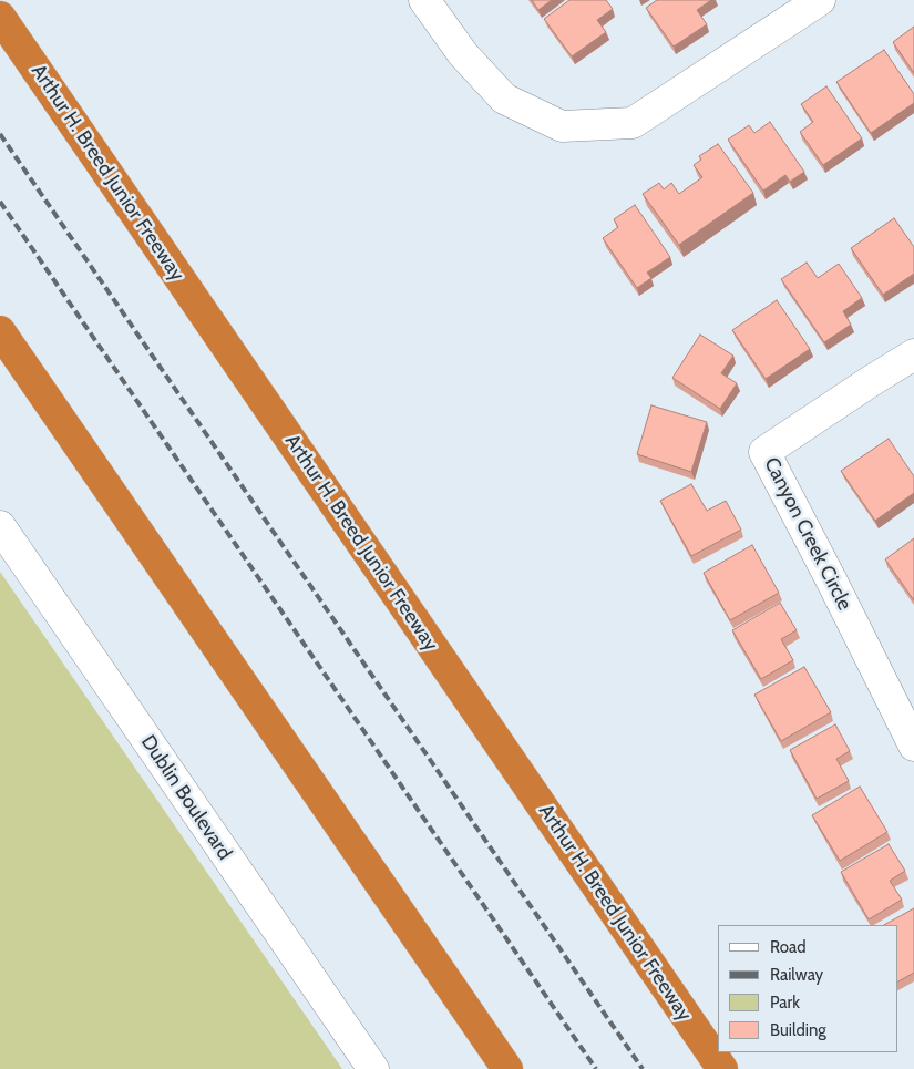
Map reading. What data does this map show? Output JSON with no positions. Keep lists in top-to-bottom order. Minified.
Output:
{"streets":{"highway":["Arthur H. Breed Junior Freeway"],"street":["Canyon Creek Circle","Dublin Boulevard"]},"legend":["Road","Railway","Park","Building"]}
